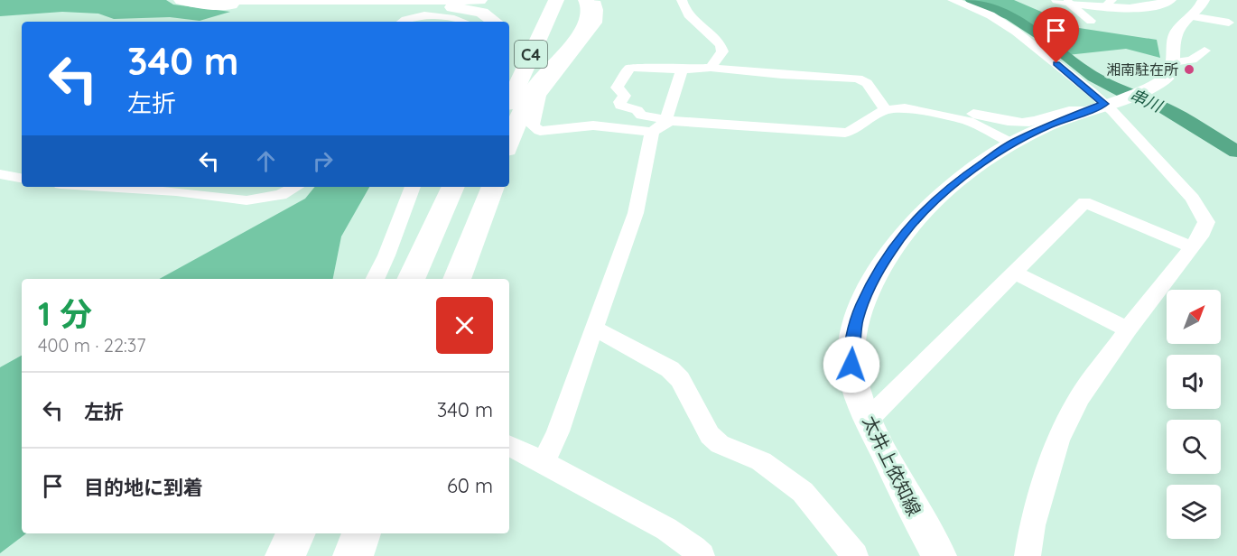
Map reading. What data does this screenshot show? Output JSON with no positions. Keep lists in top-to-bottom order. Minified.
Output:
{"streets":{"highway":["C4"],"main road":["太井上依知線"]},"water":["串川"],"places":["湘南駐在所"],"north":"top right","page":{"turn":["340 m","左折"],"heading":["1 分","400 m · 22:37"],"list":[{"name":"左折","value":"340 m"},{"name":"目的地に到着","value":"60 m"}]}}
